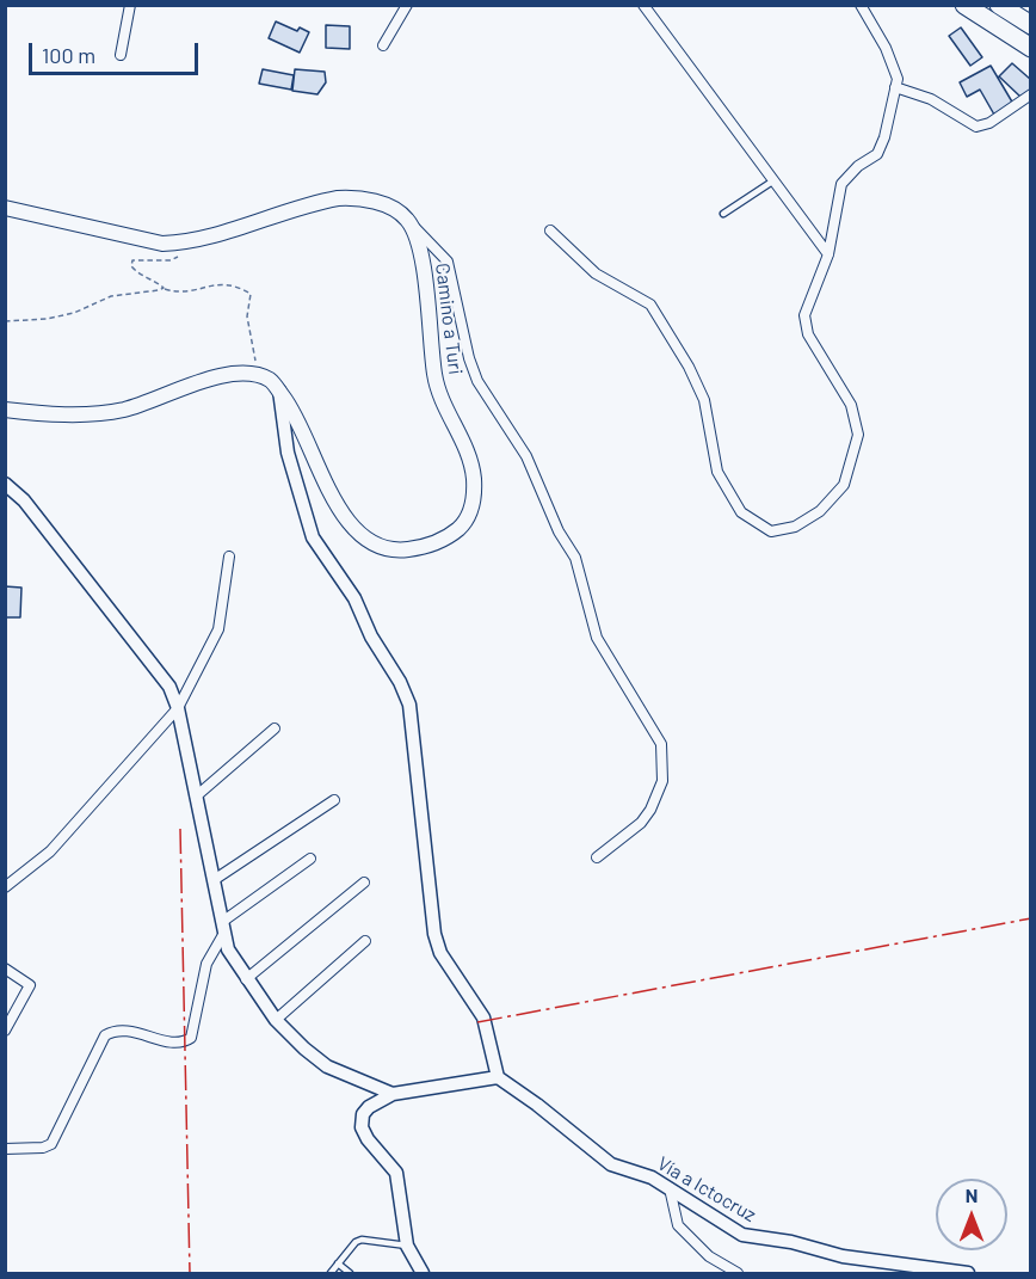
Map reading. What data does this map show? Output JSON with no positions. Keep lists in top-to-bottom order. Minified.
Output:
{"streets":{"main road":["Camino a Turi"],"street":["Vía a Ictocruz"]},"scale_bar":"100 m","north":"top"}
